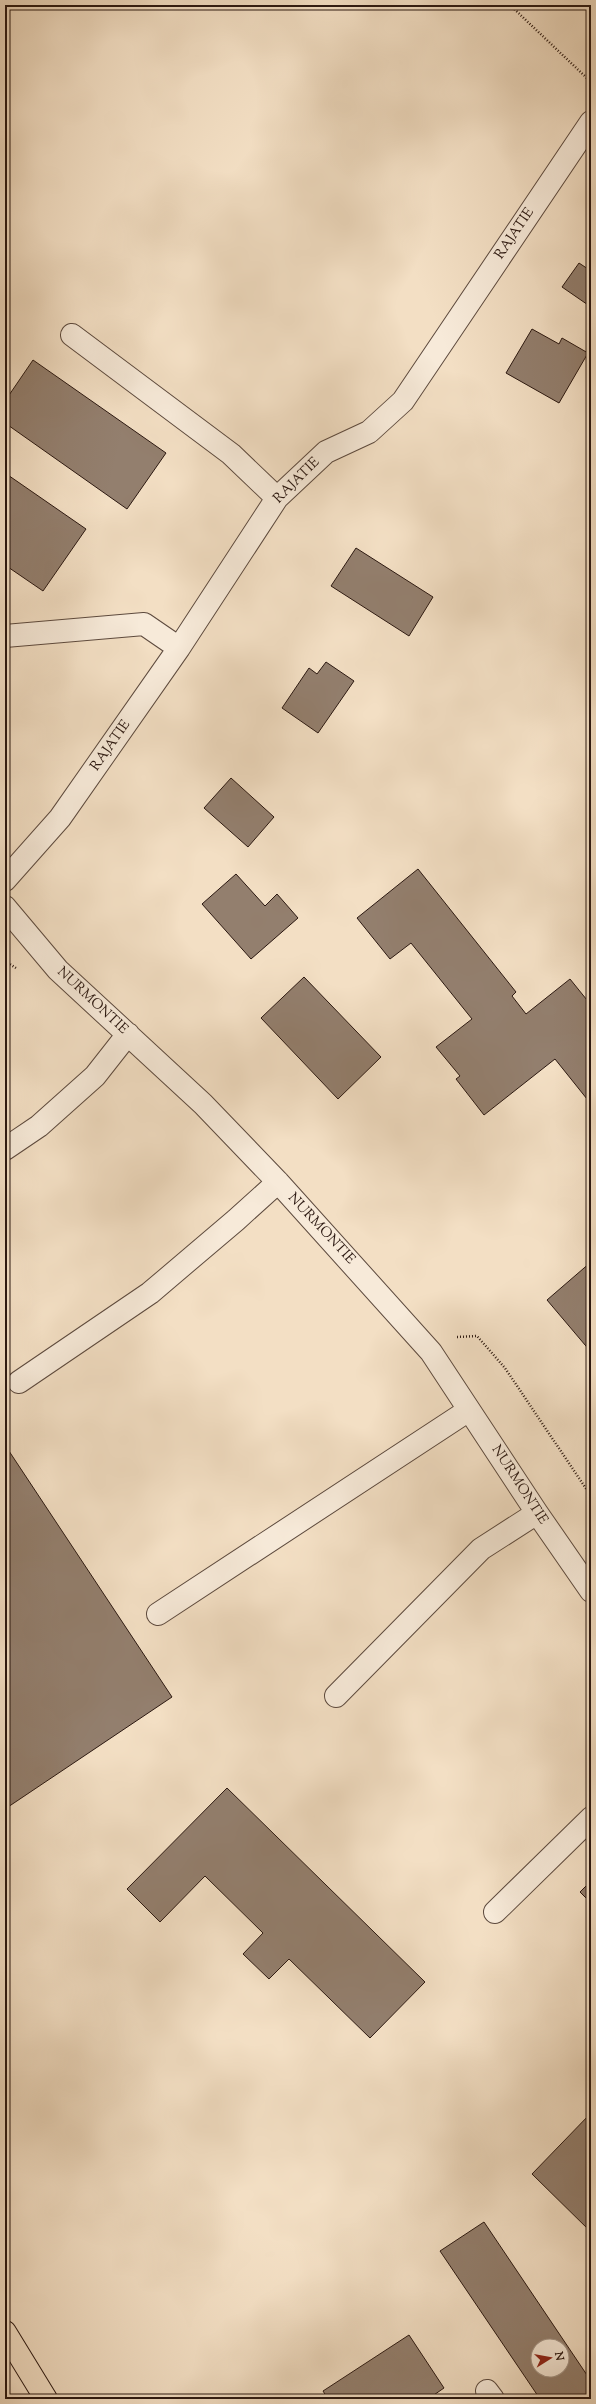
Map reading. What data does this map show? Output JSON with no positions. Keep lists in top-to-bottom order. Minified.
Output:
{"streets":{"street":["RAJATIE","NURMONTIE"]},"north":"right"}
